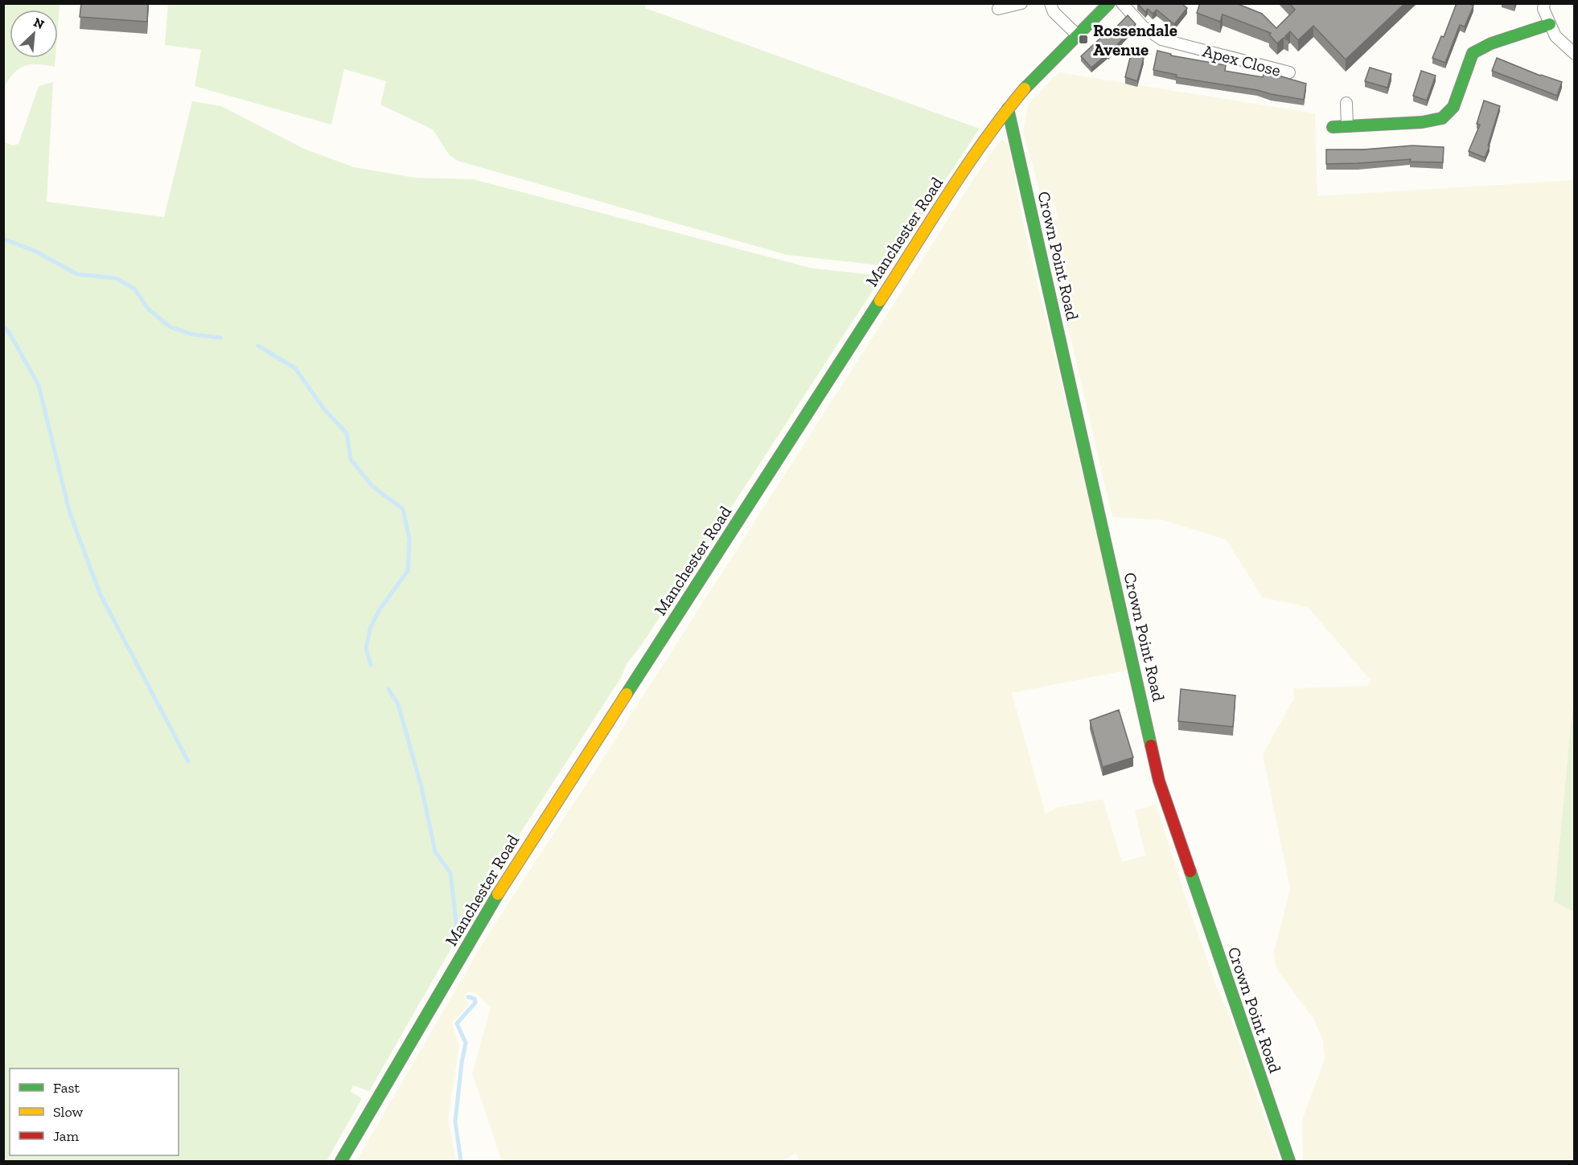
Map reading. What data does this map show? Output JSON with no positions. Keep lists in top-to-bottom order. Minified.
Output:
{"streets":{"main road":["Manchester Road","Crown Point Road"],"street":["Apex Close"]},"crossings":[["Manchester Road","Crown Point Road"]],"places":{"transit":["Rossendale Avenue"]},"legend":["Fast","Slow","Jam"],"north":"top right"}
